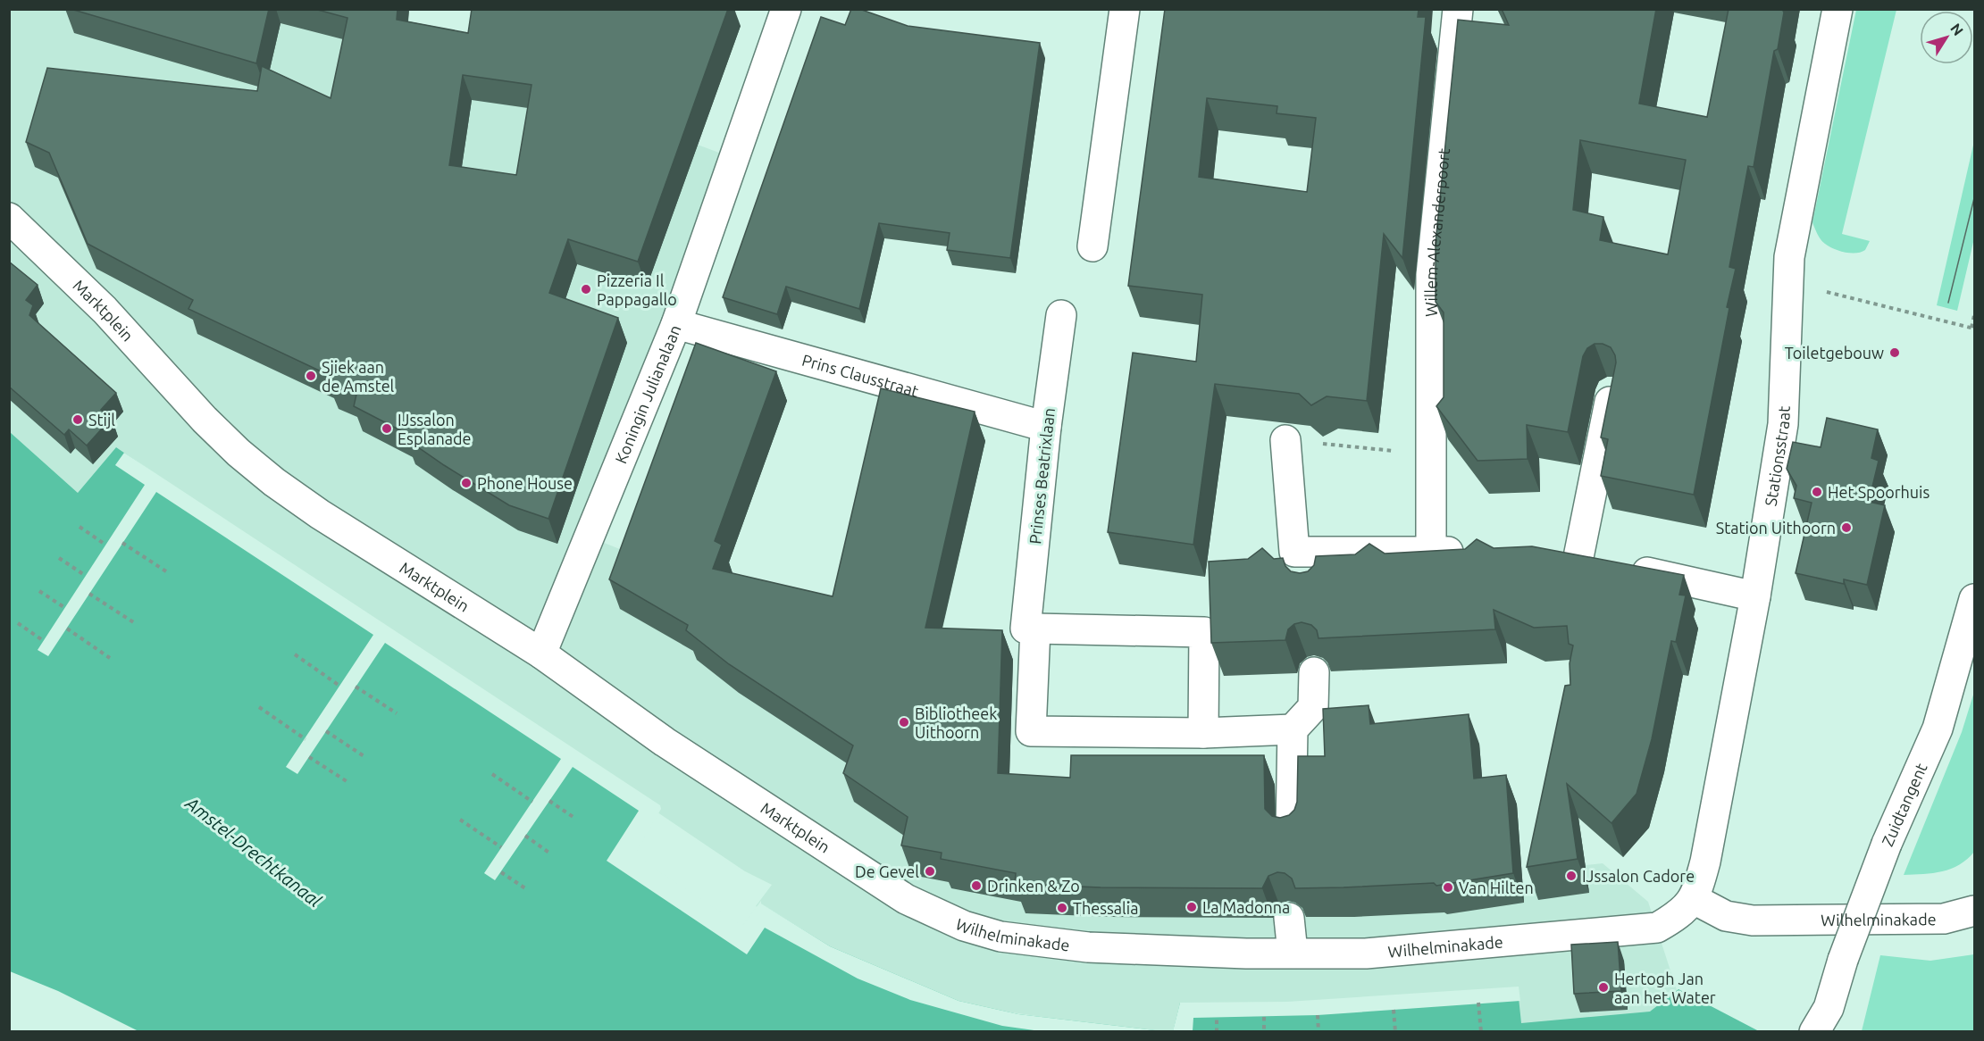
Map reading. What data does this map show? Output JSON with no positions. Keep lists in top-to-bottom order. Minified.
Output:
{"streets":{"street":["Willem-Alexanderpoort","Marktplein","Prins Clausstraat","Koningin Julianalaan","Stationsstraat","Prinses Beatrixlaan","Zuidtangent","Wilhelminakade"]},"crossings":[["Marktplein","Koningin Julianalaan"],["Marktplein","Wilhelminakade"],["Prins Clausstraat","Koningin Julianalaan"],["Prins Clausstraat","Prinses Beatrixlaan"],["Stationsstraat","Wilhelminakade"]],"water":["Amstel-Drechtkanaal"],"places":["Pizzeria Il Pappagallo","Toiletgebouw","Sjiek aan de Amstel","Stijl","IJssalon Esplanade","Phone House","Het Spoorhuis","Station Uithoorn","Bibliotheek Uithoorn","De Gevel","IJssalon Cadore","Drinken & Zo","Van Hilten","La Madonna","Thessalia","Hertogh Jan aan het Water"],"north":"top right"}
